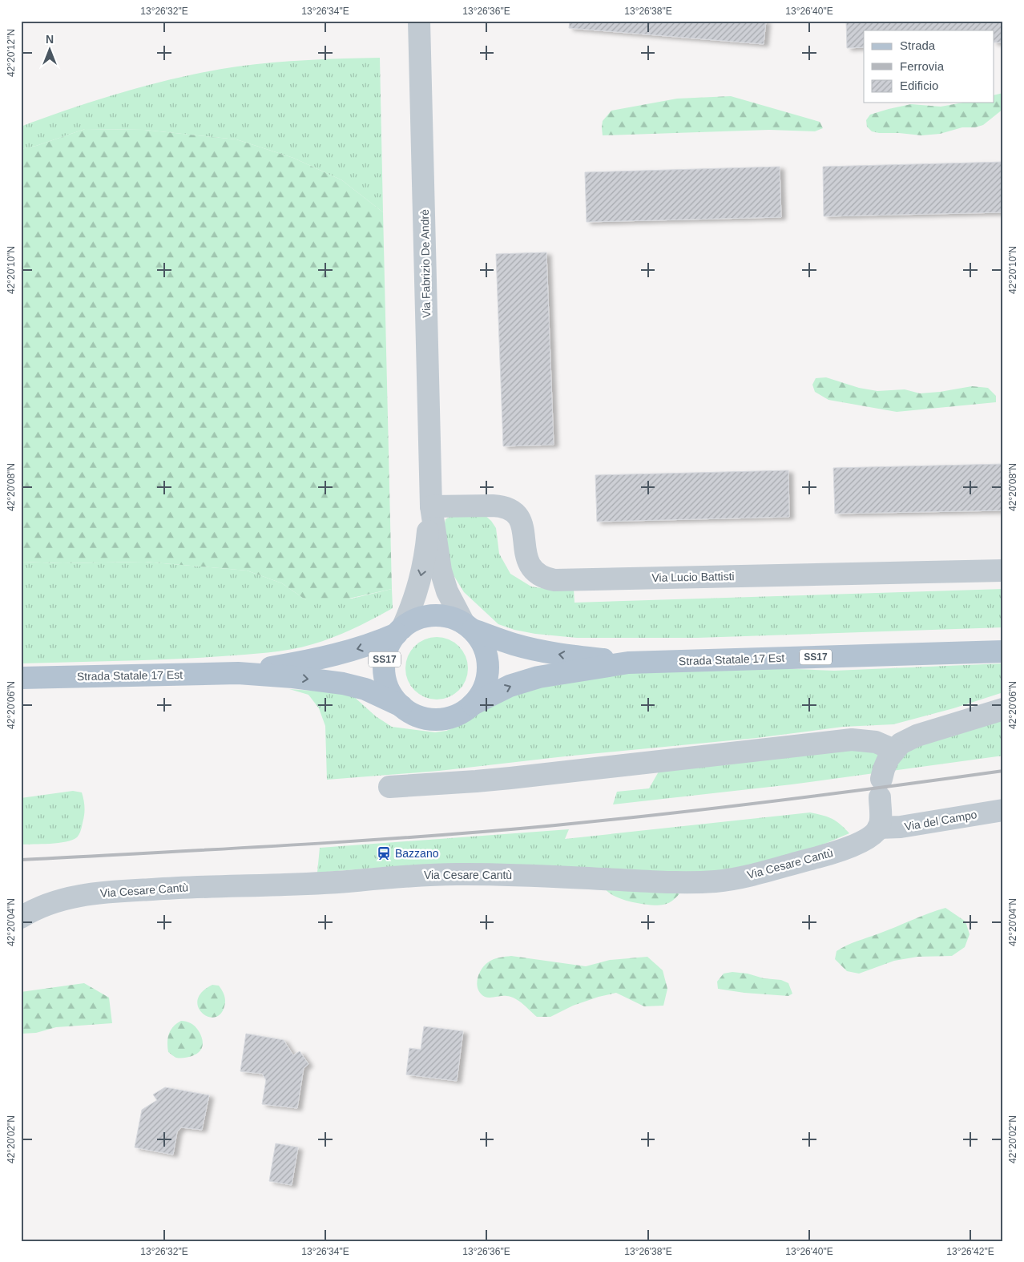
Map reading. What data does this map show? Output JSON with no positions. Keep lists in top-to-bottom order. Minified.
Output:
{"streets":{"main road":["SS17","Strada Statale 17 Est"],"street":["Via Fabrizio De Andrè","Via Lucio Battisti","Via del Campo","Via Cesare Cantù"]},"crossings":[["Via Fabrizio De Andrè","Via Lucio Battisti"],["Via Fabrizio De Andrè","SS17"],["Via Fabrizio De Andrè","Strada Statale 17 Est"],["SS17","Strada Statale 17 Est"],["Via del Campo","Via Cesare Cantù"]],"places":{"station":["Bazzano"]},"legend":["Strada","Ferrovia","Edificio"],"north":"top","coordinates":["13°26'32\"E","13°26'34\"E","13°26'36\"E","13°26'38\"E","13°26'40\"E","42°20'12\"N","42°20'10\"N","42°20'08\"N","42°20'06\"N","42°20'04\"N","42°20'02\"N","13°26'42\"E"]}
